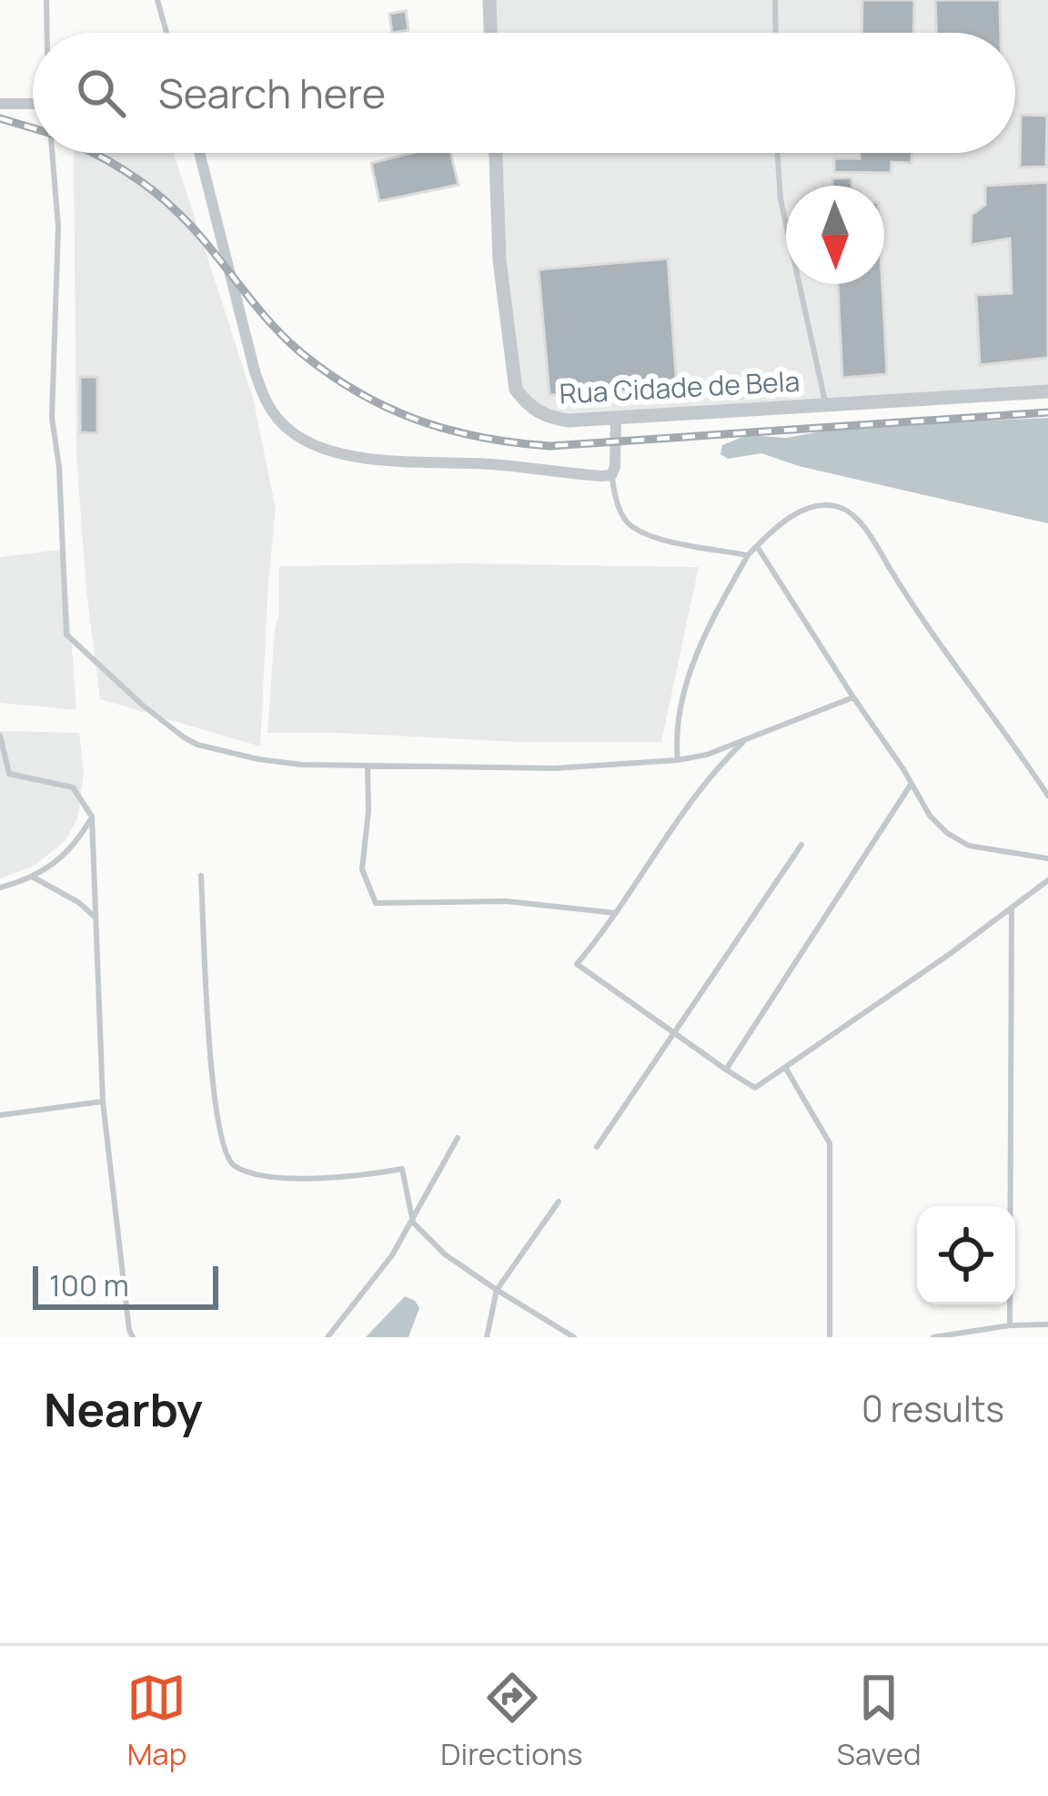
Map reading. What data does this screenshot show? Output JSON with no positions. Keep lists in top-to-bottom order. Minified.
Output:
{"streets":{"street":["Rua Cidade de Bela"]},"scale_bar":"100 m","north":"bottom","page":{"search":"Search here","scale":"100 m","heading":["Nearby","0 results"],"nav":["Map","Directions","Saved"]}}
